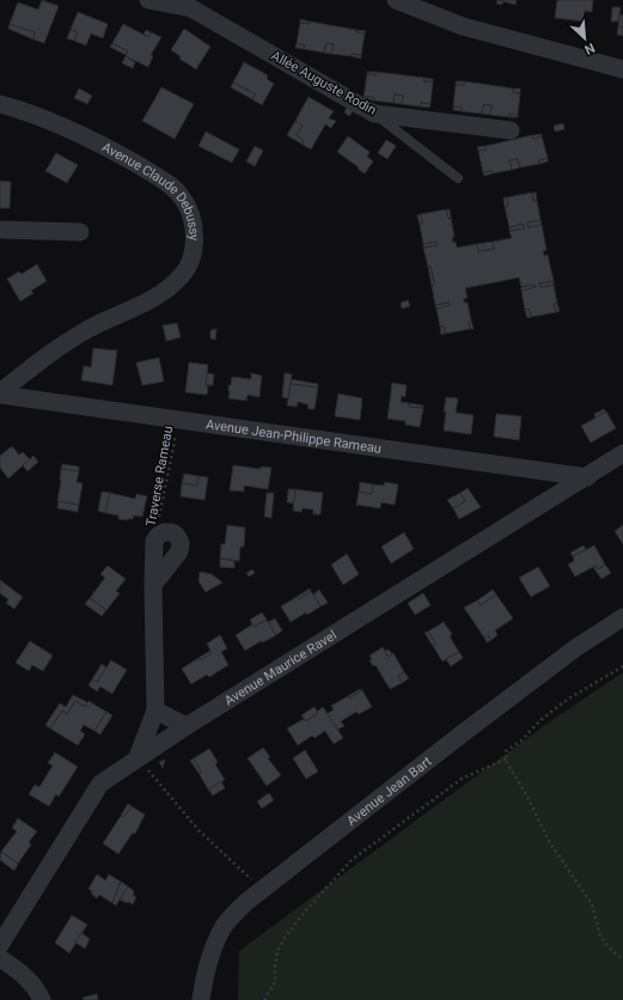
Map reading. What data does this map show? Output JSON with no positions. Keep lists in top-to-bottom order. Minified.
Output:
{"streets":{"street":["Allée Auguste Rodin","Avenue Claude Debussy","Avenue Jean-Philippe Rameau","Avenue Maurice Ravel","Avenue Jean Bart"],"path":["Traverse Rameau"]},"crossings":[["Avenue Claude Debussy","Avenue Jean-Philippe Rameau"],["Avenue Jean-Philippe Rameau","Traverse Rameau"],["Avenue Jean-Philippe Rameau","Avenue Maurice Ravel"]],"north":"bottom right"}
